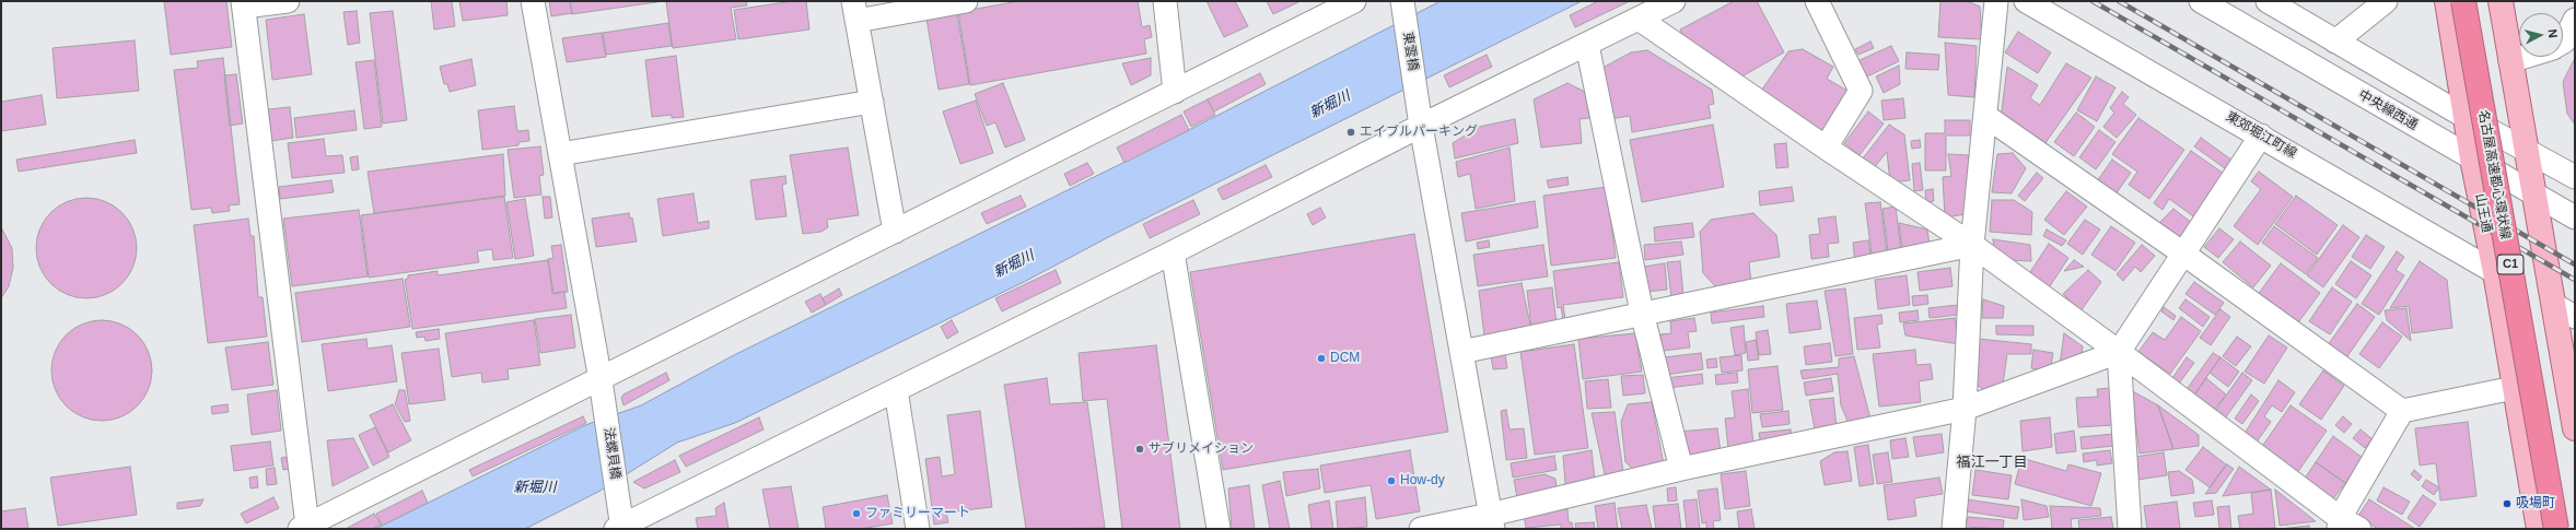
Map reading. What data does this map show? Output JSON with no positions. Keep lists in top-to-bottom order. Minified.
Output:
{"streets":{"highway":["名古屋高速都心環状線","C1"],"main road":["山王通"],"street":["東雲橋","中央線西通","東郊堀江町線","法螺貝橋"]},"crossings":[["中央線西通","山王通"],["東郊堀江町線","山王通"]],"districts":["福江一丁目"],"water":["新堀川"],"places":["エイブルパーキング","DCM","サブリメイション","How-dy","吸場町","ファミリーマート"],"north":"right"}
